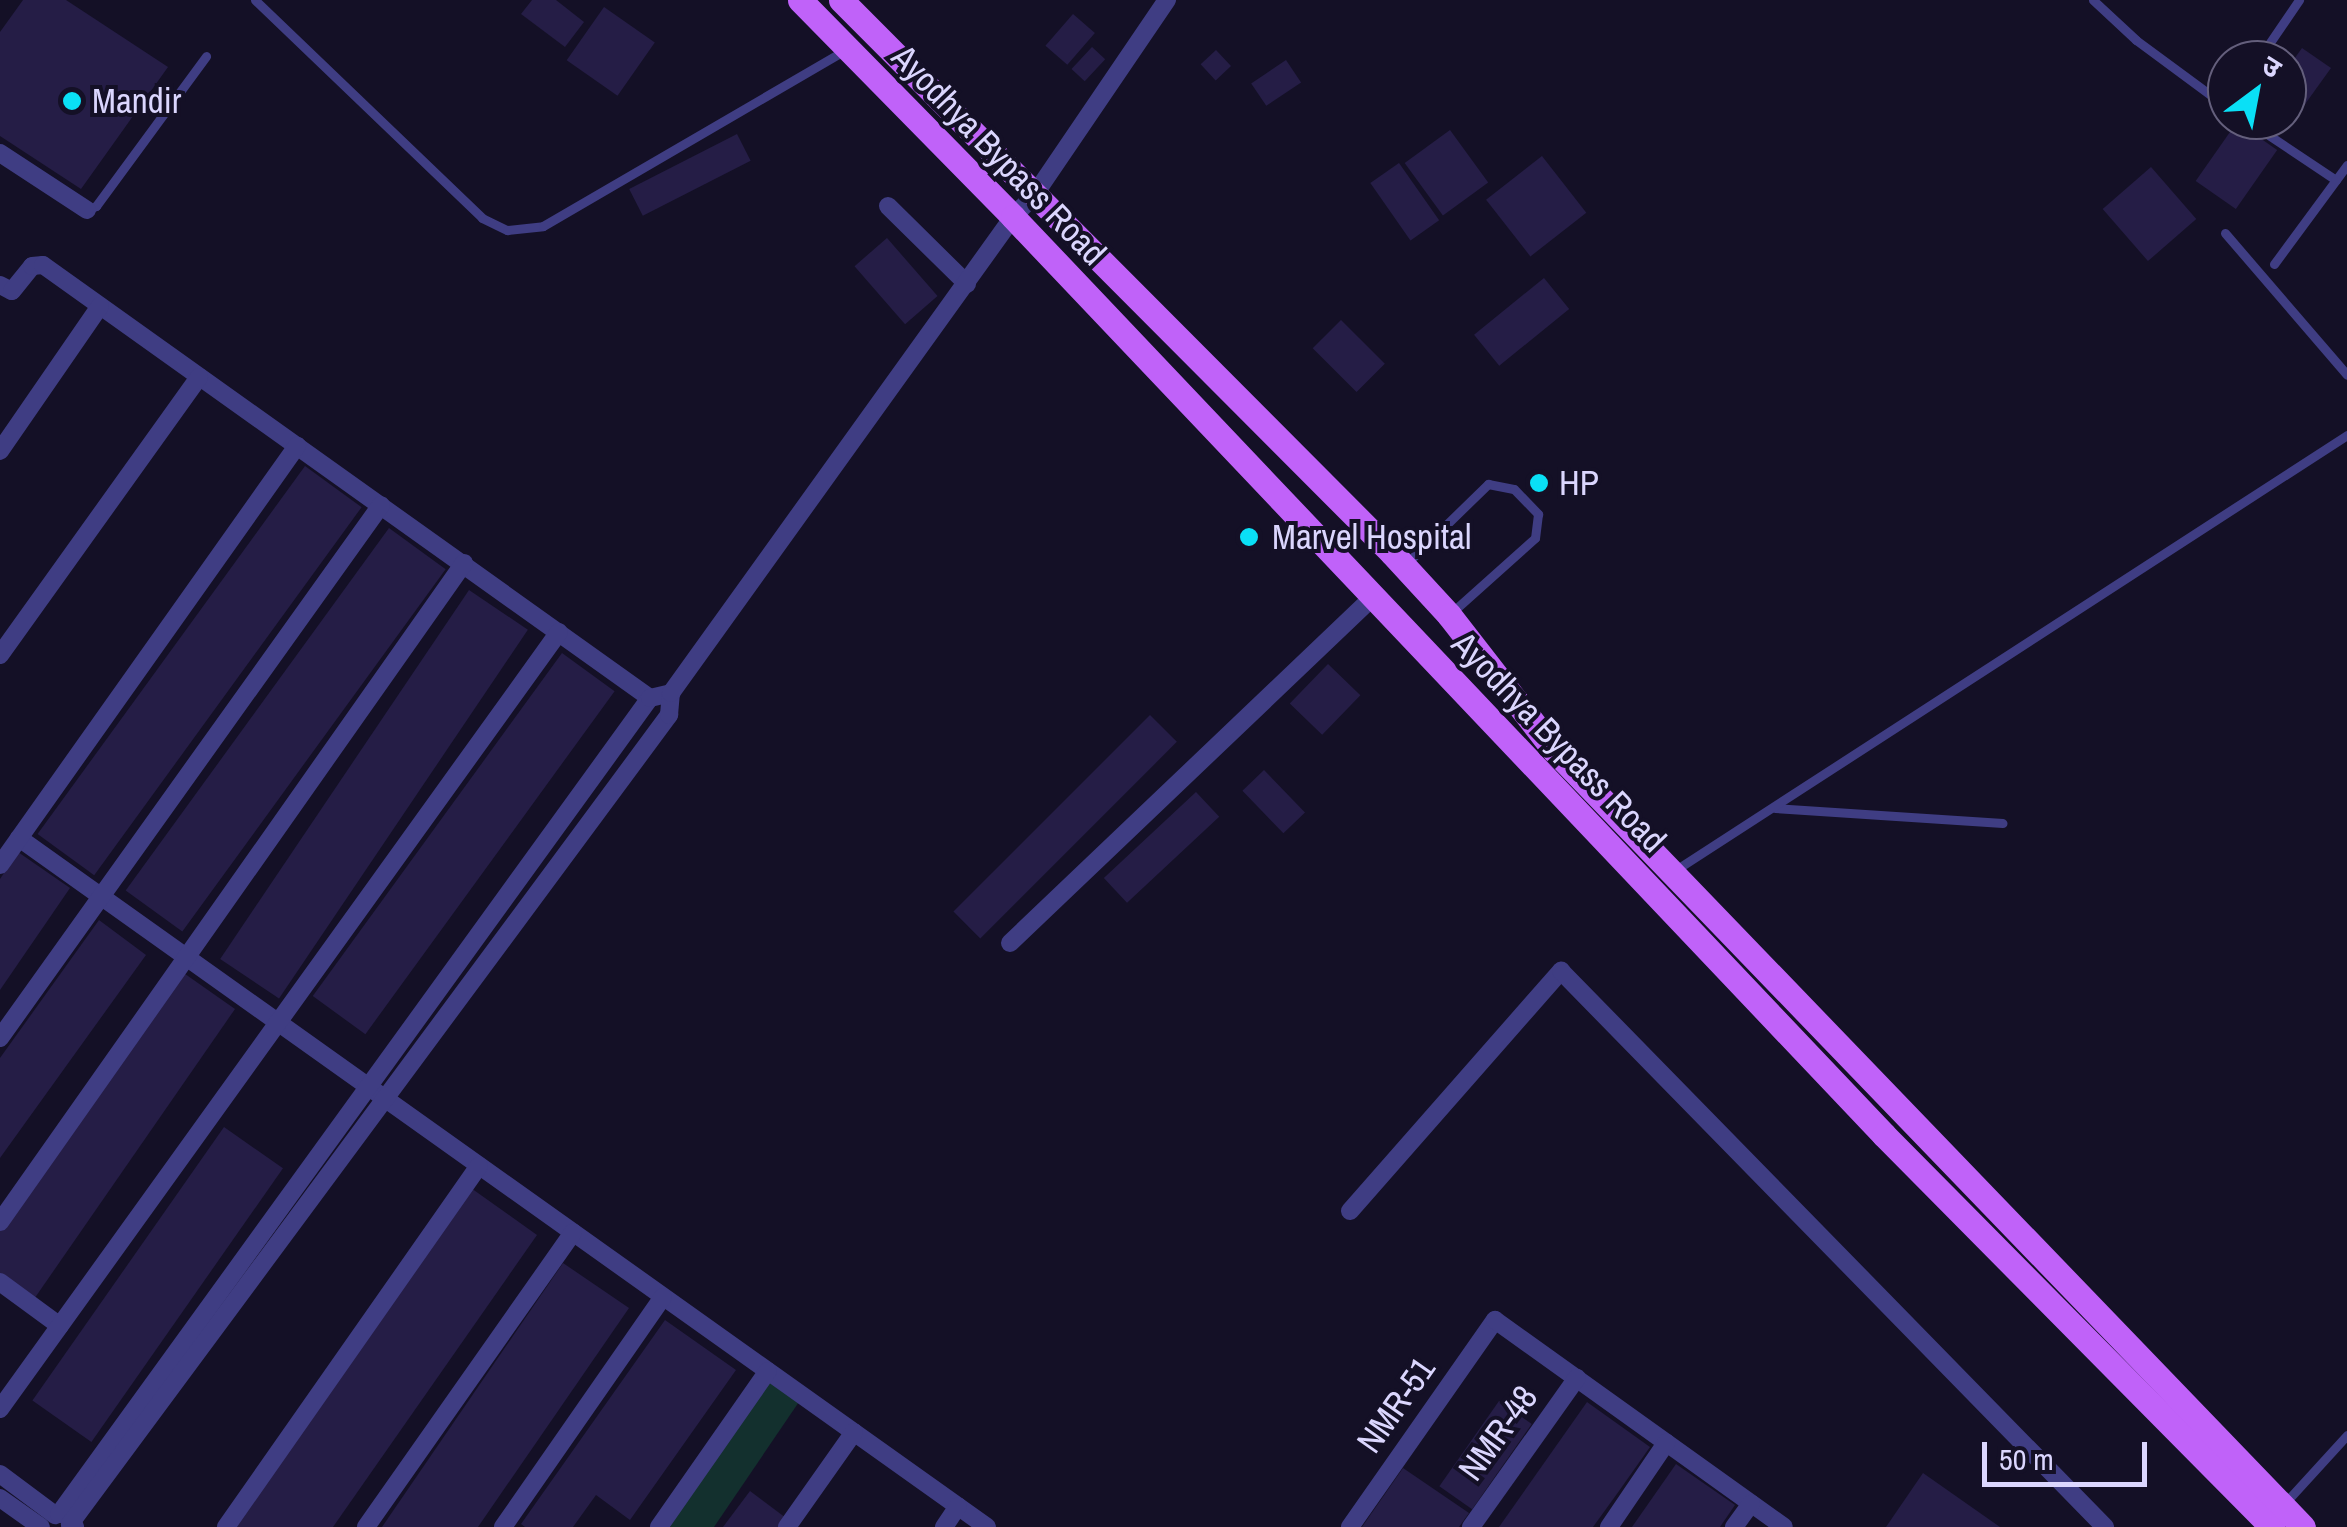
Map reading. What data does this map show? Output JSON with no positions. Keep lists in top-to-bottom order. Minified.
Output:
{"streets":{"main road":["Ayodhya Bypass Road"],"street":["NMR-51","NMR-48"]},"crossings":[["NMR-51","NMR-48"]],"places":["Mandir","HP","Marvel Hospital"],"scale_bar":"50 m","north":"top right"}
